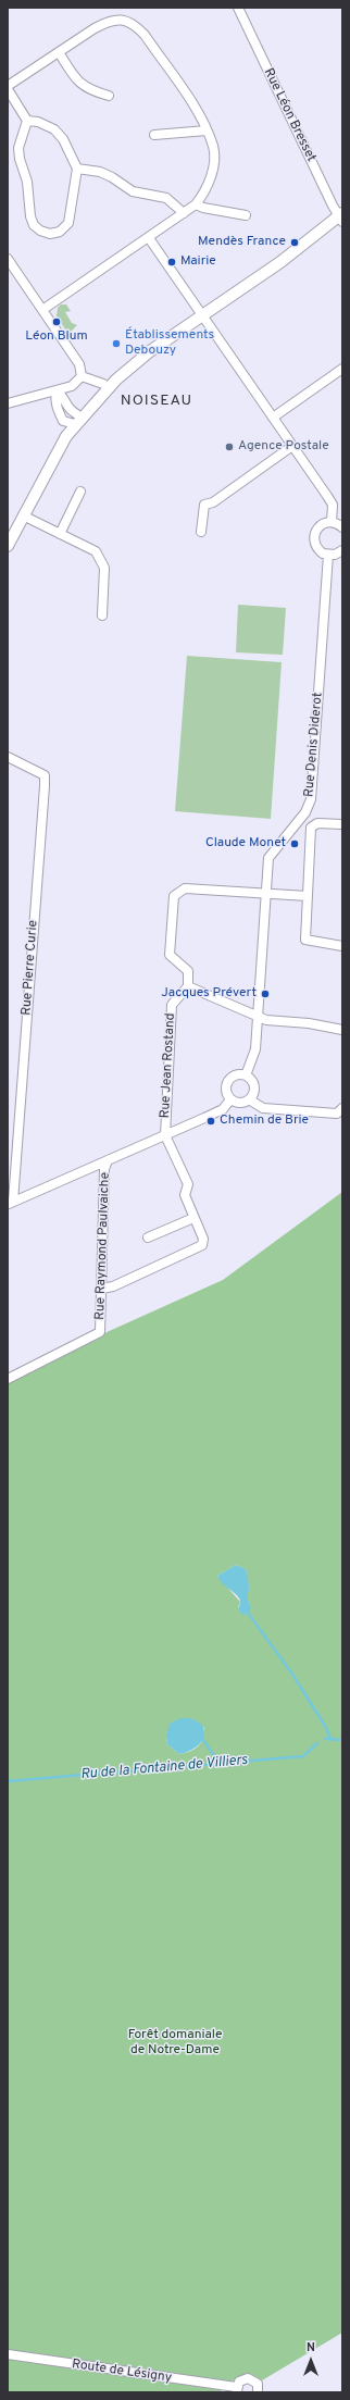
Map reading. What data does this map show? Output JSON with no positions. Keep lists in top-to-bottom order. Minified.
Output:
{"streets":{"street":["Rue Léon Bresset","Rue Denis Diderot","Rue Pierre Curie","Rue Jean Rostand","Rue Raymond Paulvaiche","Route de Lésigny"]},"districts":["NOISEAU"],"water":["Ru de la Fontaine de Villiers"],"parks":["Forêt domaniale de Notre-Dame"],"places":["Mendès France","Mairie","Léon Blum","Établissements Debouzy","Agence Postale","Claude Monet","Jacques Prévert","Chemin de Brie"],"north":"top"}
